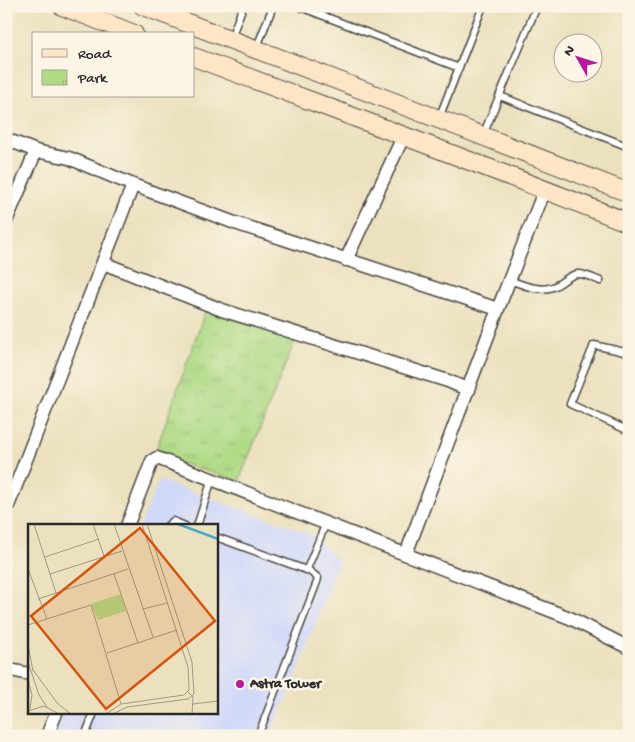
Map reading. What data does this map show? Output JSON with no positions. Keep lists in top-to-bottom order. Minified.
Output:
{"places":["Astra Tower"],"legend":["Road","Park"],"north":"top left"}
